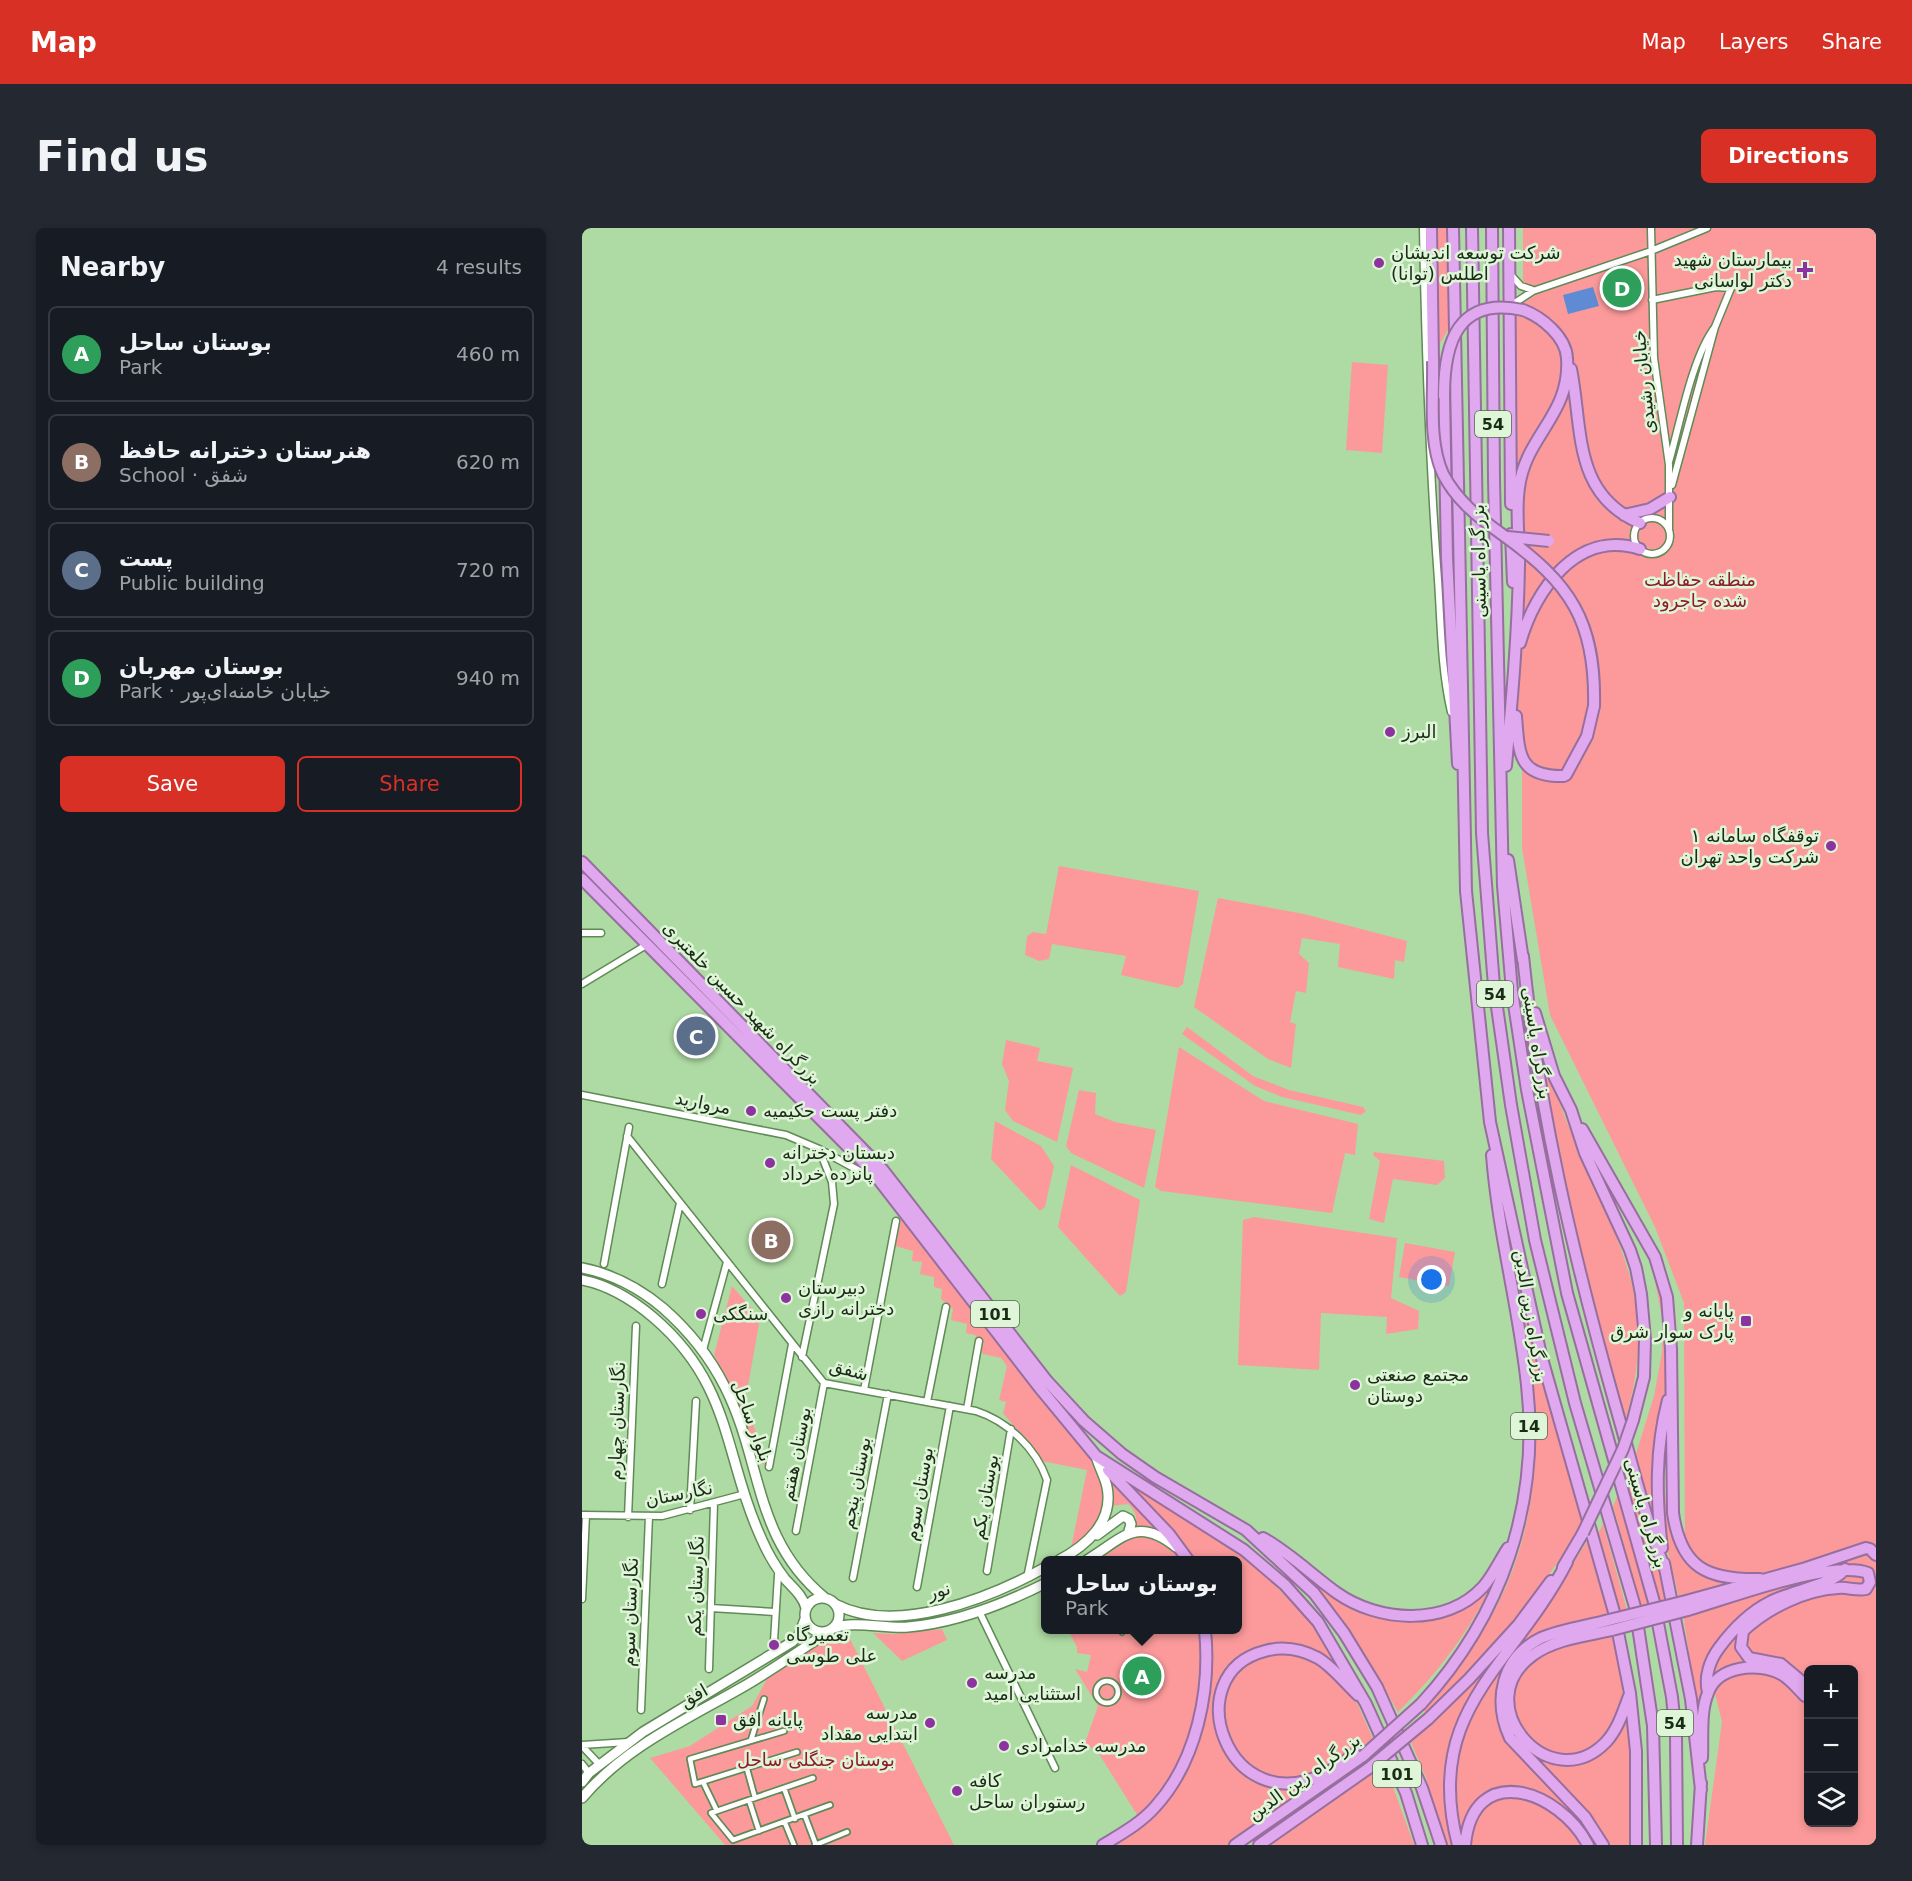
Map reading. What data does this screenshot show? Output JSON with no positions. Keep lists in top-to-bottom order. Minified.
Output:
{"streets":{"highway":["54","بزرگراه یاسینی","بزرگراه شهید حسین خلعتبری","101","بزرگراه زین الدین","14"],"main road":["بلوار ساحل","نور","افق"],"street":["خیابان رشیدی","مروارید","شفق","نگارستان چهارم","بوستان هفتم","بوستان پنجم","نگارستان","بوستان سوم","بوستان یکم","نگارستان یکم","نگارستان سوم"]},"crossings":[["بزرگراه شهید حسین خلعتبری","مروارید"],["شفق","بوستان هفتم"],["شفق","بوستان پنجم"],["شفق","بوستان سوم"],["شفق","بوستان یکم"],["شفق","نور"],["نگارستان چهارم","نگارستان"],["بلوار ساحل","نگارستان"],["بلوار ساحل","نور"],["بلوار ساحل","افق"],["نگارستان","نگارستان یکم"],["نگارستان","نگارستان سوم"],["نور","افق"]],"parks":["منطقه حفاظت شده جاجرود","بوستان جنگلی ساحل"],"places":{"other":["شرکت توسعه اندیشان اطلس (توانا)","البرز","توقفگاه سامانه ۱ شرکت واحد تهران","دفتر پست حکیمیه","دبستان دخترانه پانزده خرداد","دبیرستان دخترانه رازی","سنگکی","مجتمع صنعتی دوستان","تعمیرگاه علی طوسی","مدرسه استثنایی امید","مدرسه ابتدایی مقداد","مدرسه خدامرادی","کافه رستوران ساحل"],"health":["بیمارستان شهید دکتر لواسانی"],"transit":["پایانه و پارک‌ سوار شرق","پایانه افق"]},"page":{"header":"Map","nav":["Map","Layers","Share"],"buttons":["Directions",["Save","Share"]],"title":"Find us","heading":["Nearby","4 results"],"pins":["D","C","B","A"],"list":[{"mark":"A","name":"بوستان ساحل","note":"Park","value":"460 m"},{"mark":"B","name":"هنرستان دخترانه حافظ","note":"School · شفق","value":"620 m"},{"mark":"C","name":"پست","note":"Public building","value":"720 m"},{"mark":"D","name":"بوستان مهربان","note":"Park · خیابان خامنه‌ای‌پور","value":"940 m"}],"popup":["بوستان ساحل","Park"],"map_buttons":["+","−"]}}
